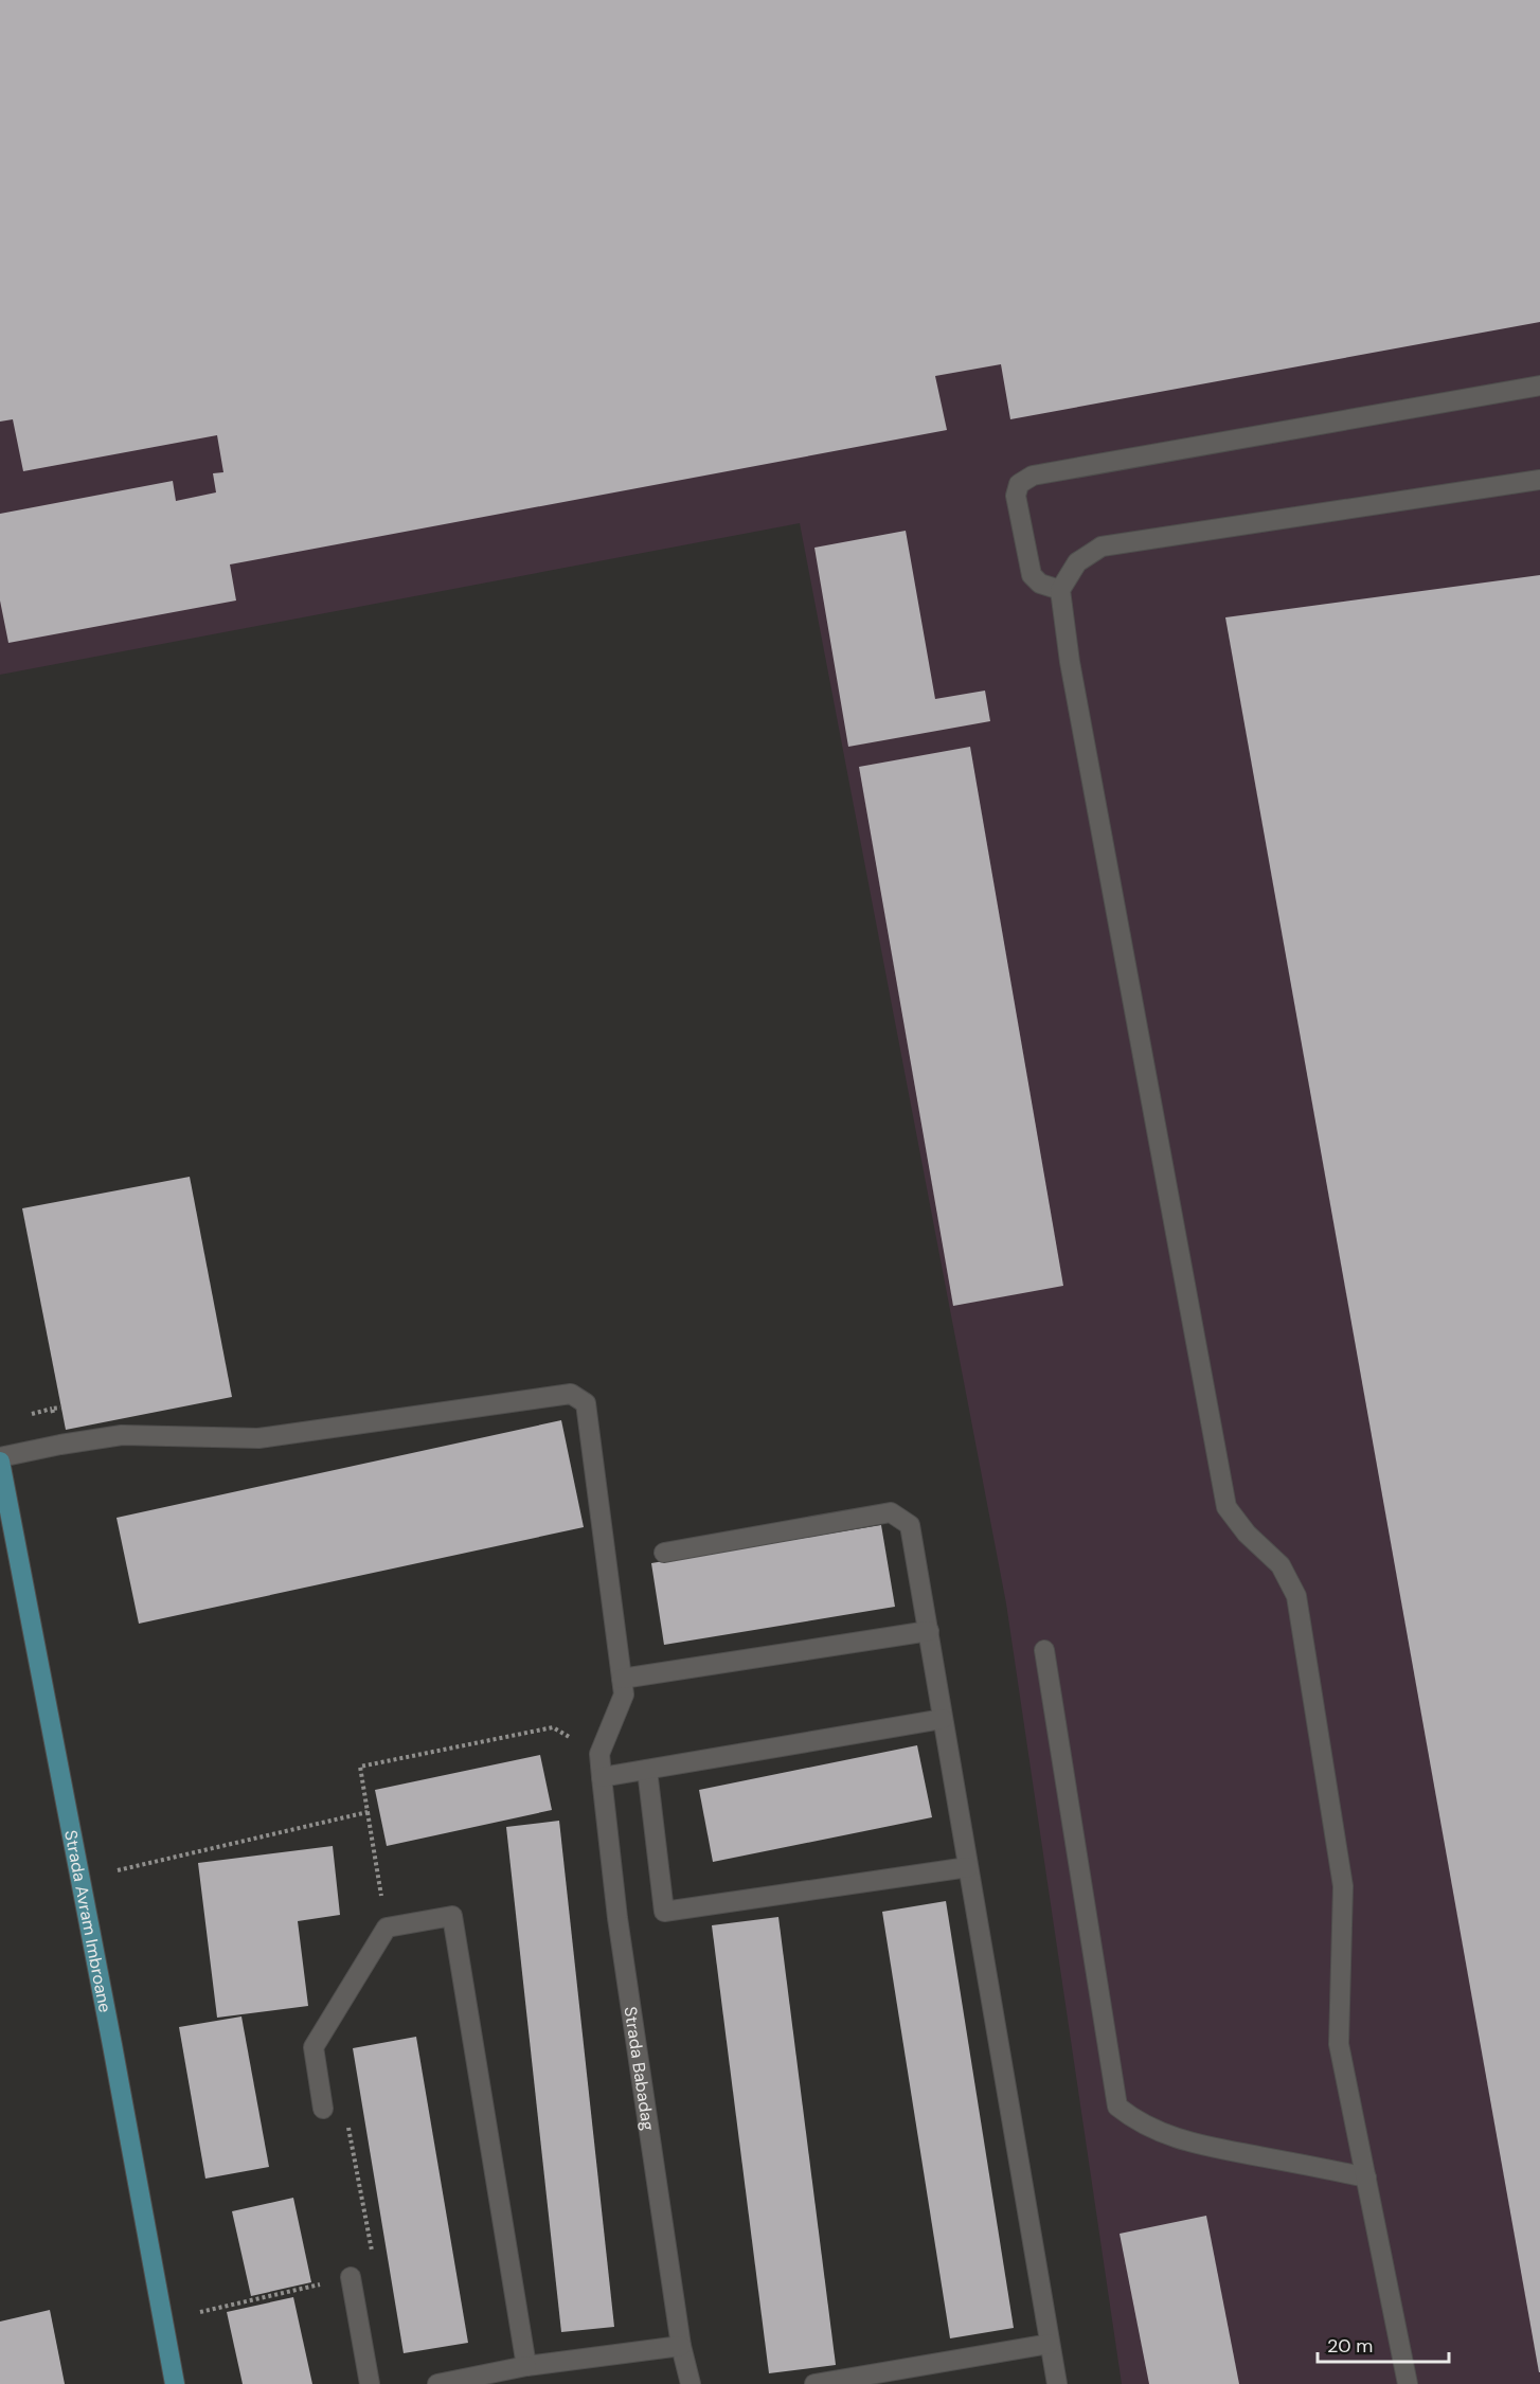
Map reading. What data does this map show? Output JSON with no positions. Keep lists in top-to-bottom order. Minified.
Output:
{"streets":{"main road":["Strada Avram Imbroane"],"street":["Strada Babadag"]},"scale_bar":"20 m"}
